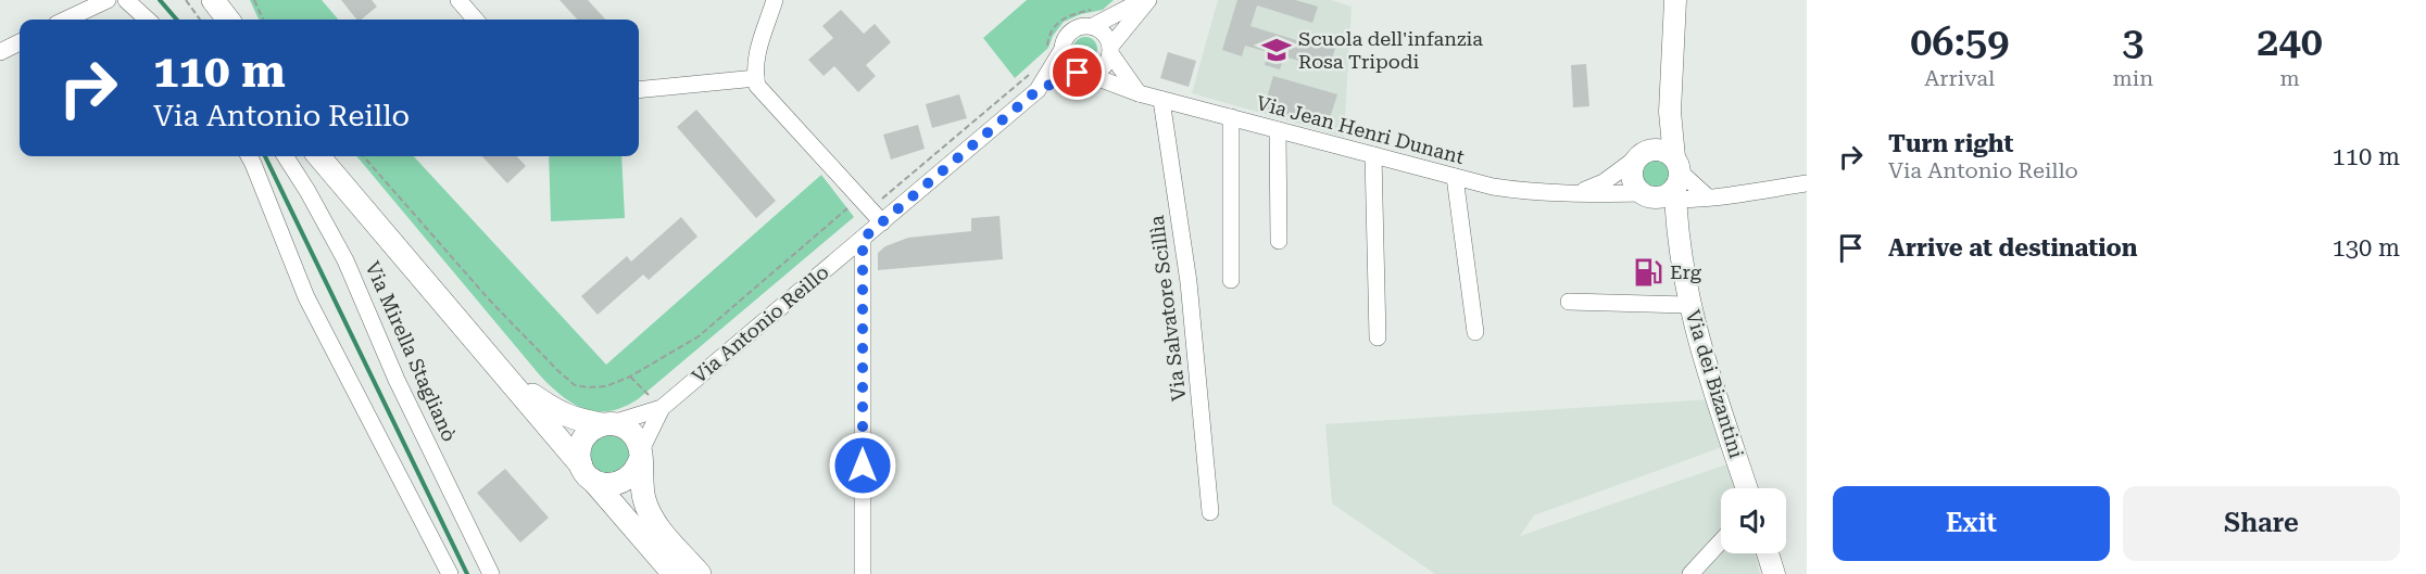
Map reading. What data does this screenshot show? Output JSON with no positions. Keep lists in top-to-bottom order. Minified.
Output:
{"streets":{"main road":["Via Antonio Reillo"],"street":["Via Jean Henri Dunant","Via Salvatore Scillìa","Via Mirella Staglianò","Via dei Bizantini"]},"crossings":[["Via Jean Henri Dunant","Via Salvatore Scillìa"],["Via Jean Henri Dunant","Via Antonio Reillo"],["Via Jean Henri Dunant","Via dei Bizantini"]],"places":{"school or university":["Scuola dell'infanzia Rosa Tripodi"],"fuel station":["Erg"]},"page":{"eta":["06:59","Arrival","3","min","240","m"],"turn":["110 m","Via Antonio Reillo"],"list":[{"name":"Turn right","note":"Via Antonio Reillo","value":"110 m"},{"name":"Arrive at destination","value":"130 m"}],"buttons":["Exit","Share"]}}
